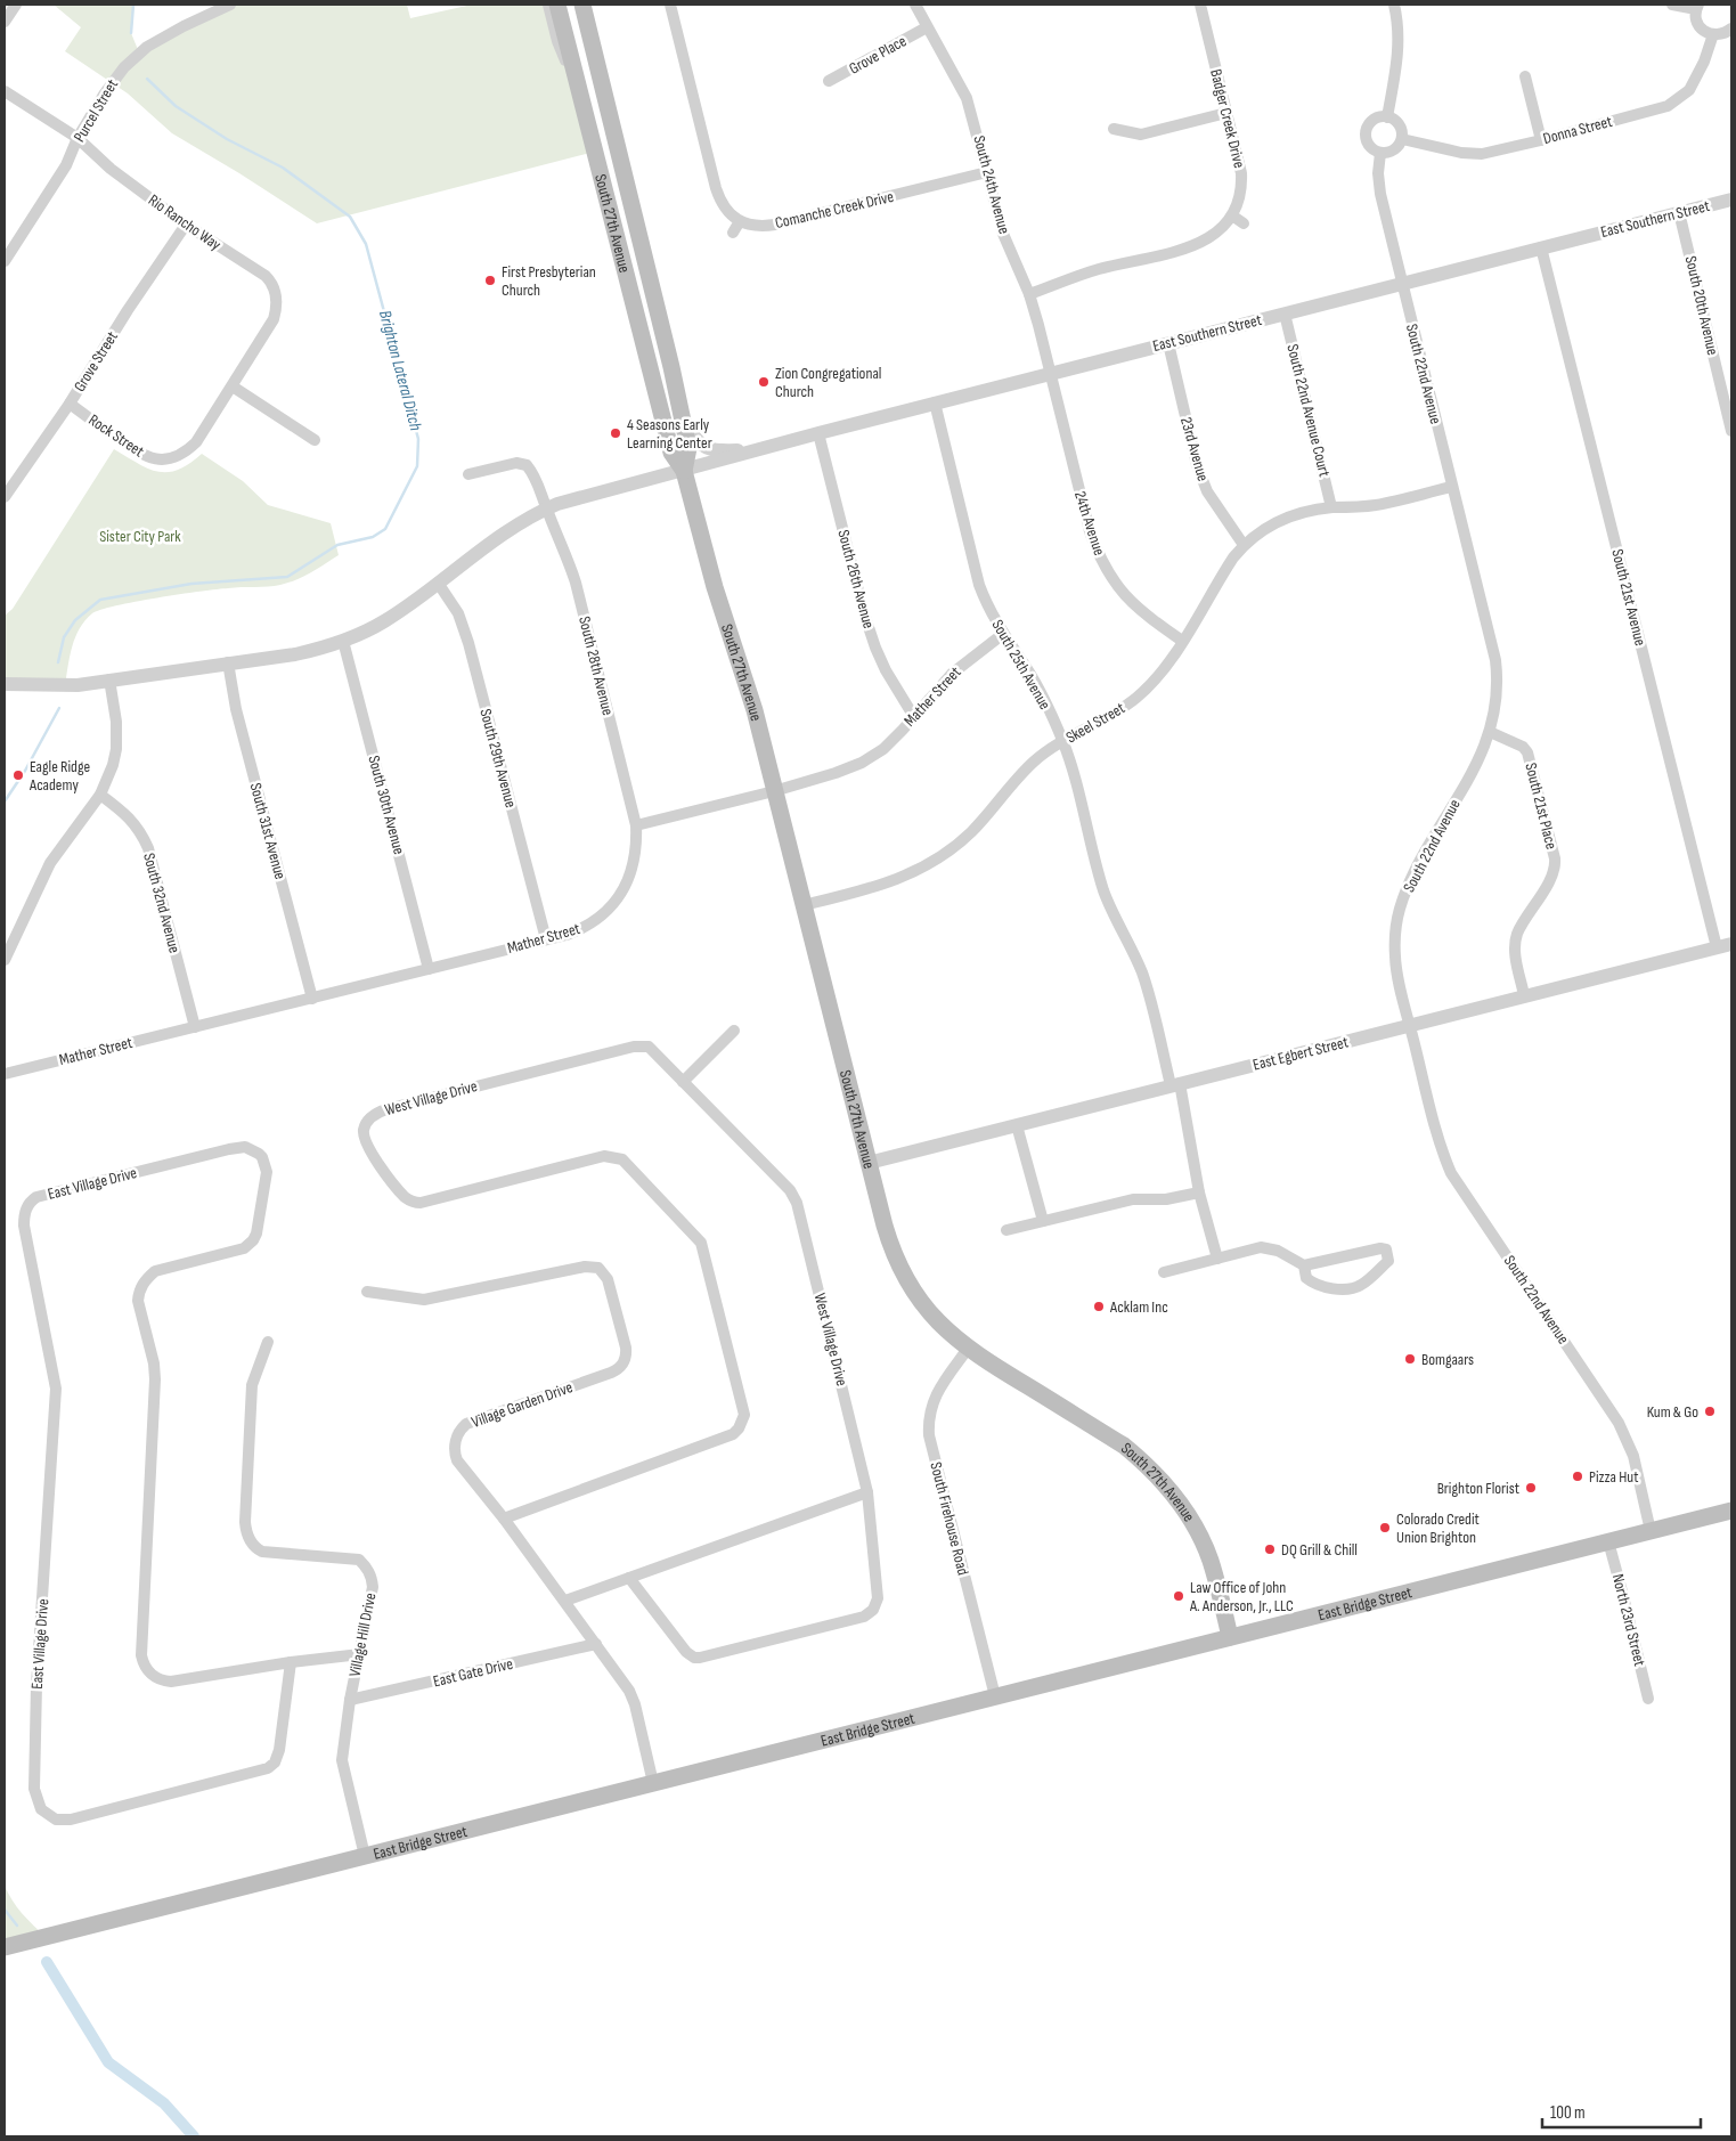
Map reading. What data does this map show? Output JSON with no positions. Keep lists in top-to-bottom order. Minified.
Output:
{"streets":{"main road":["South 27th Avenue","East Bridge Street"],"street":["Grove Place","Purcel Street","Badger Creek Drive","Donna Street","South 24th Avenue","Comanche Creek Drive","East Southern Street","Rio Rancho Way","South 20th Avenue","Grove Street","South 22nd Avenue","South 22nd Avenue Court","Rock Street","23rd Avenue","24th Avenue","South 26th Avenue","South 21st Avenue","South 25th Avenue","South 28th Avenue","Mather Street","Skeel Street","South 29th Avenue","South 30th Avenue","South 21st Place","South 31st Avenue","South 32nd Avenue","East Egbert Street","West Village Drive","East Village Drive","Village Garden Drive","South Firehouse Road","North 23rd Street","Village Hill Drive","East Gate Drive"]},"crossings":[["Grove Place","South 24th Avenue"],["Purcel Street","Rio Rancho Way"],["Badger Creek Drive","South 24th Avenue"],["Donna Street","South 22nd Avenue"],["South 24th Avenue","Comanche Creek Drive"],["South 24th Avenue","East Southern Street"],["South 24th Avenue","24th Avenue"],["East Southern Street","South 27th Avenue"],["East Southern Street","South 20th Avenue"],["East Southern Street","South 22nd Avenue"],["East Southern Street","South 22nd Avenue Court"],["East Southern Street","23rd Avenue"],["East Southern Street","24th Avenue"],["East Southern Street","South 26th Avenue"],["East Southern Street","South 21st Avenue"],["East Southern Street","South 25th Avenue"],["East Southern Street","South 28th Avenue"],["East Southern Street","South 29th Avenue"],["East Southern Street","South 30th Avenue"],["East Southern Street","South 31st Avenue"],["Rio Rancho Way","Grove Street"],["Rio Rancho Way","Rock Street"],["South 27th Avenue","Mather Street"],["South 27th Avenue","Skeel Street"],["South 27th Avenue","East Egbert Street"],["South 27th Avenue","South Firehouse Road"],["South 27th Avenue","East Bridge Street"],["Grove Street","Rock Street"],["South 22nd Avenue","Skeel Street"],["South 22nd Avenue","South 21st Place"],["South 22nd Avenue","East Egbert Street"],["South 22nd Avenue","East Bridge Street"],["South 22nd Avenue Court","Skeel Street"],["23rd Avenue","Skeel Street"],["24th Avenue","Skeel Street"],["South 26th Avenue","Mather Street"],["South 21st Avenue","East Egbert Street"],["South 25th Avenue","Mather Street"],["South 25th Avenue","Skeel Street"],["South 25th Avenue","East Egbert Street"],["South 28th Avenue","Mather Street"],["Mather Street","South 29th Avenue"],["Mather Street","South 30th Avenue"],["Mather Street","South 31st Avenue"],["Mather Street","South 32nd Avenue"],["South 21st Place","East Egbert Street"],["West Village Drive","Village Garden Drive"],["East Village Drive","Village Hill Drive"],["Village Garden Drive","East Bridge Street"],["Village Garden Drive","East Gate Drive"],["South Firehouse Road","East Bridge Street"],["East Bridge Street","North 23rd Street"],["East Bridge Street","Village Hill Drive"],["Village Hill Drive","East Gate Drive"]],"water":["Brighton Lateral Ditch"],"parks":["Sister City Park"],"places":["First Presbyterian Church","Zion Congregational Church","4 Seasons Early Learning Center","Eagle Ridge Academy","Acklam Inc","Bomgaars","Kum & Go","Pizza Hut","Brighton Florist","Colorado Credit Union Brighton","DQ Grill & Chill","Law Office of John A. Anderson, Jr., LLC"],"scale_bar":"100 m"}
